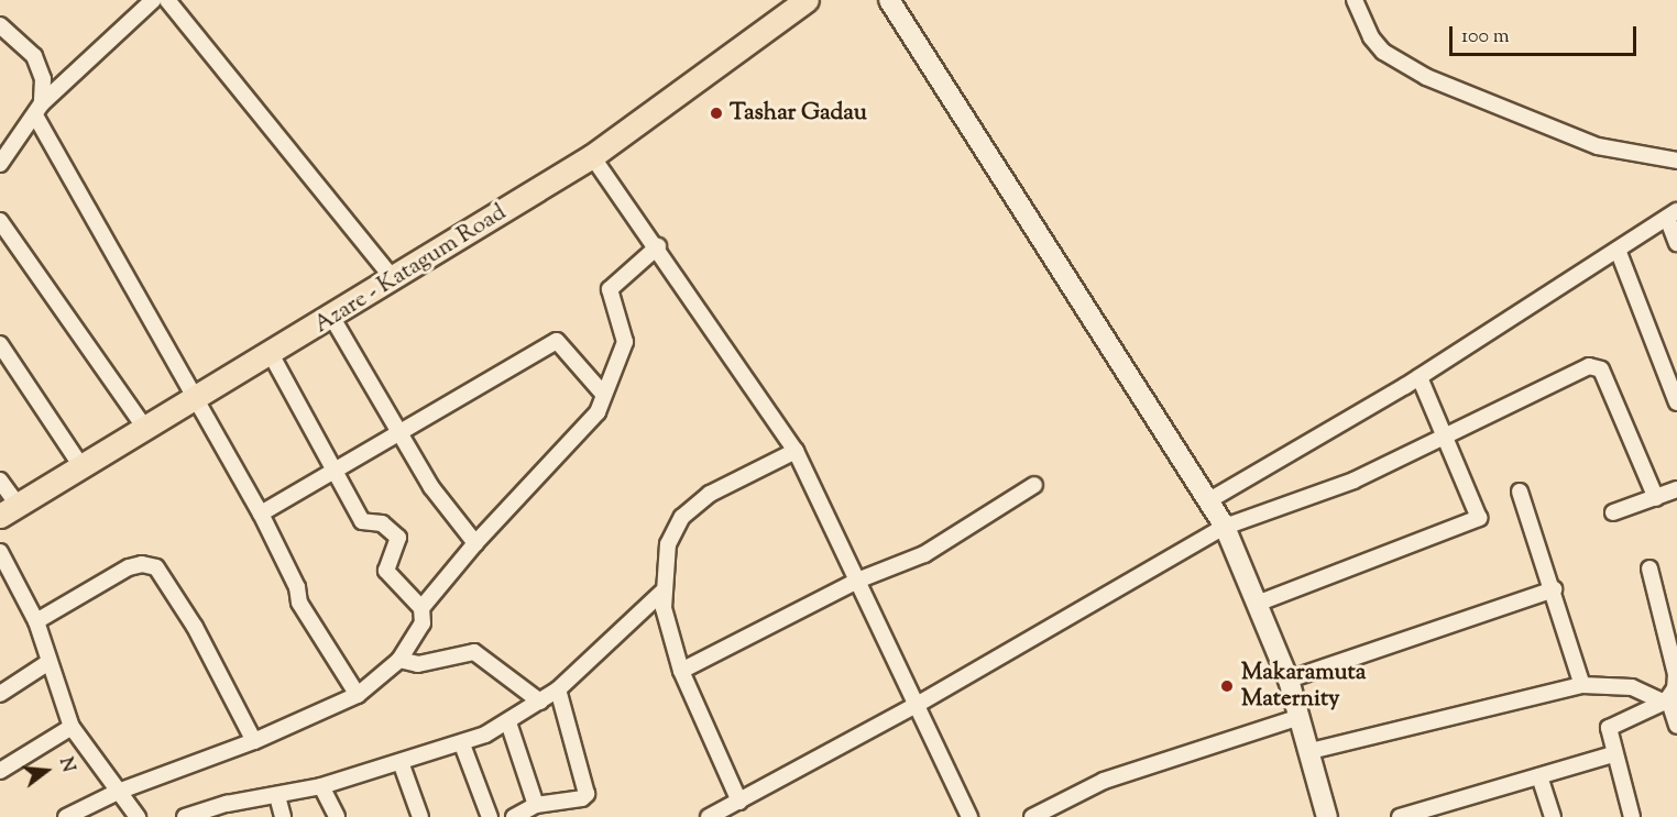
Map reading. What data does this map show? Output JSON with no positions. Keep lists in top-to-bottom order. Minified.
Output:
{"streets":{"main road":["Azare - Katagum Road"]},"places":["Tashar Gadau","Makaramuta Maternity"],"scale_bar":"100 m","north":"right"}
